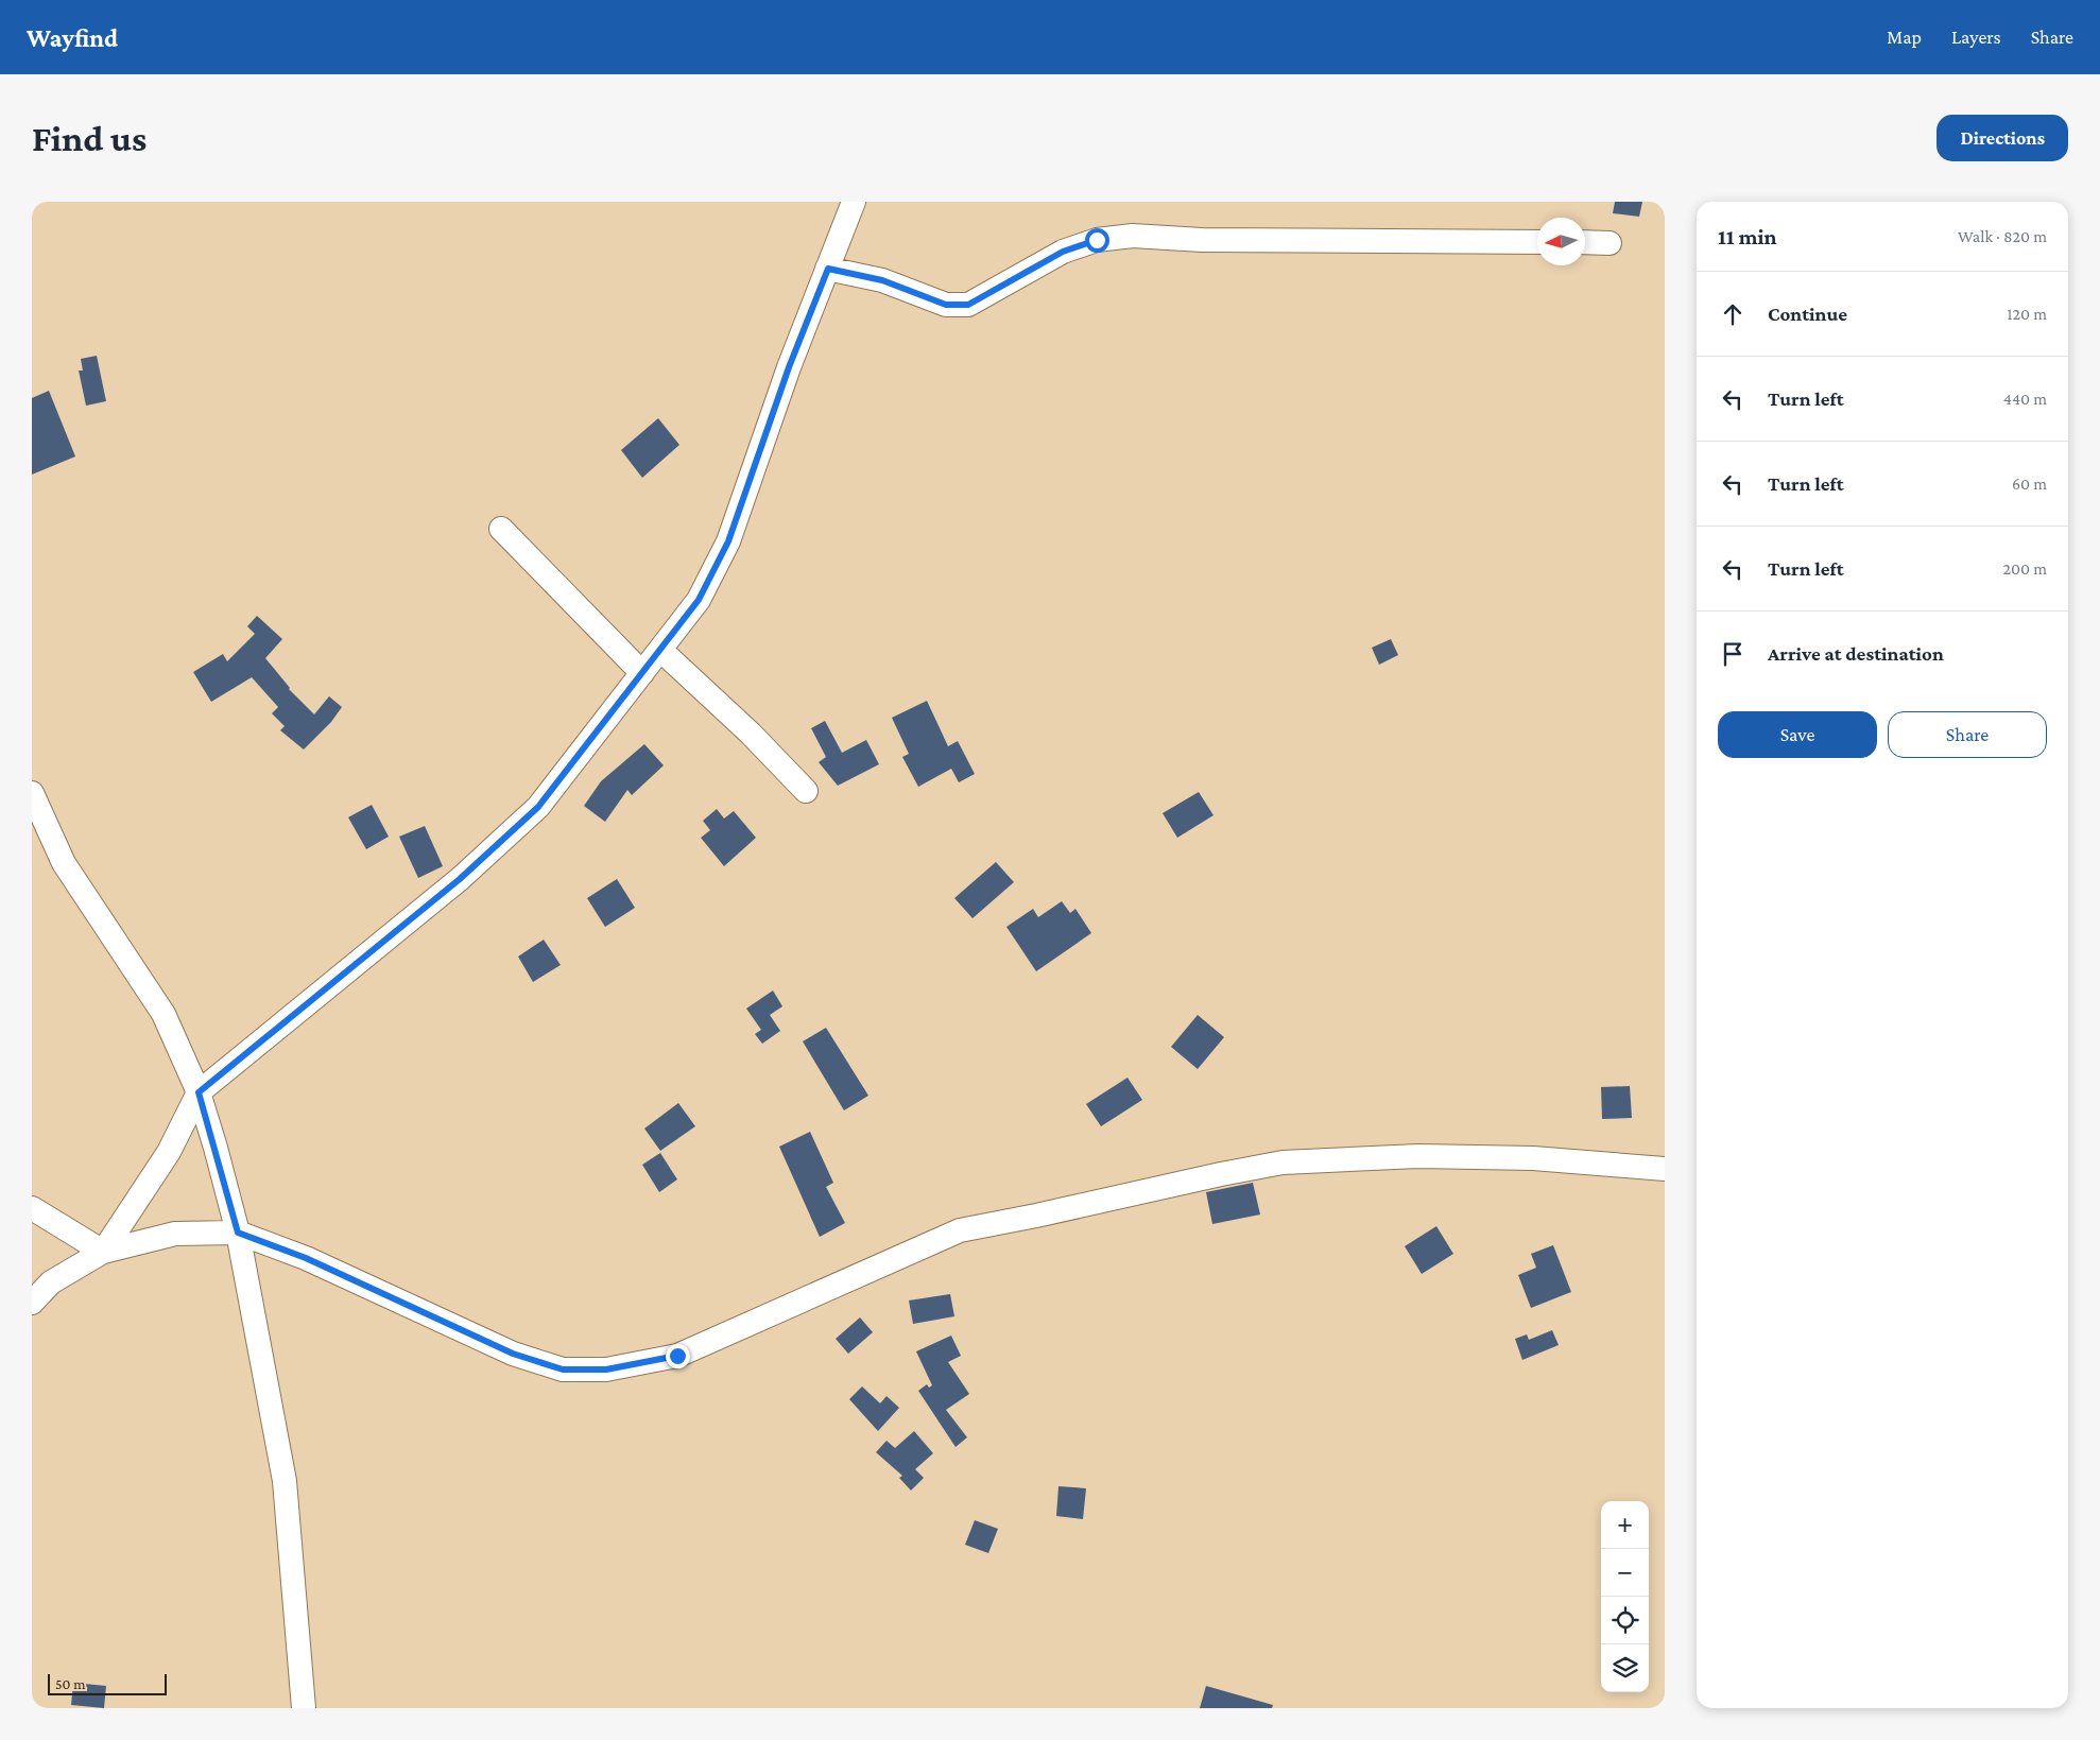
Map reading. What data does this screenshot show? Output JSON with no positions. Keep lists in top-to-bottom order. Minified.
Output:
{"scale_bar":"50 m","north":"left","page":{"header":"Wayfind","nav":["Map","Layers","Share"],"buttons":["Directions",["Save","Share"]],"title":"Find us","heading":["11 min","Walk · 820 m"],"list":[["Continue","120 m"],["Turn left","440 m"],["Turn left","60 m"],["Turn left","200 m"],"Arrive at destination"],"map_buttons":["+","−"],"scale":"50 m"}}
